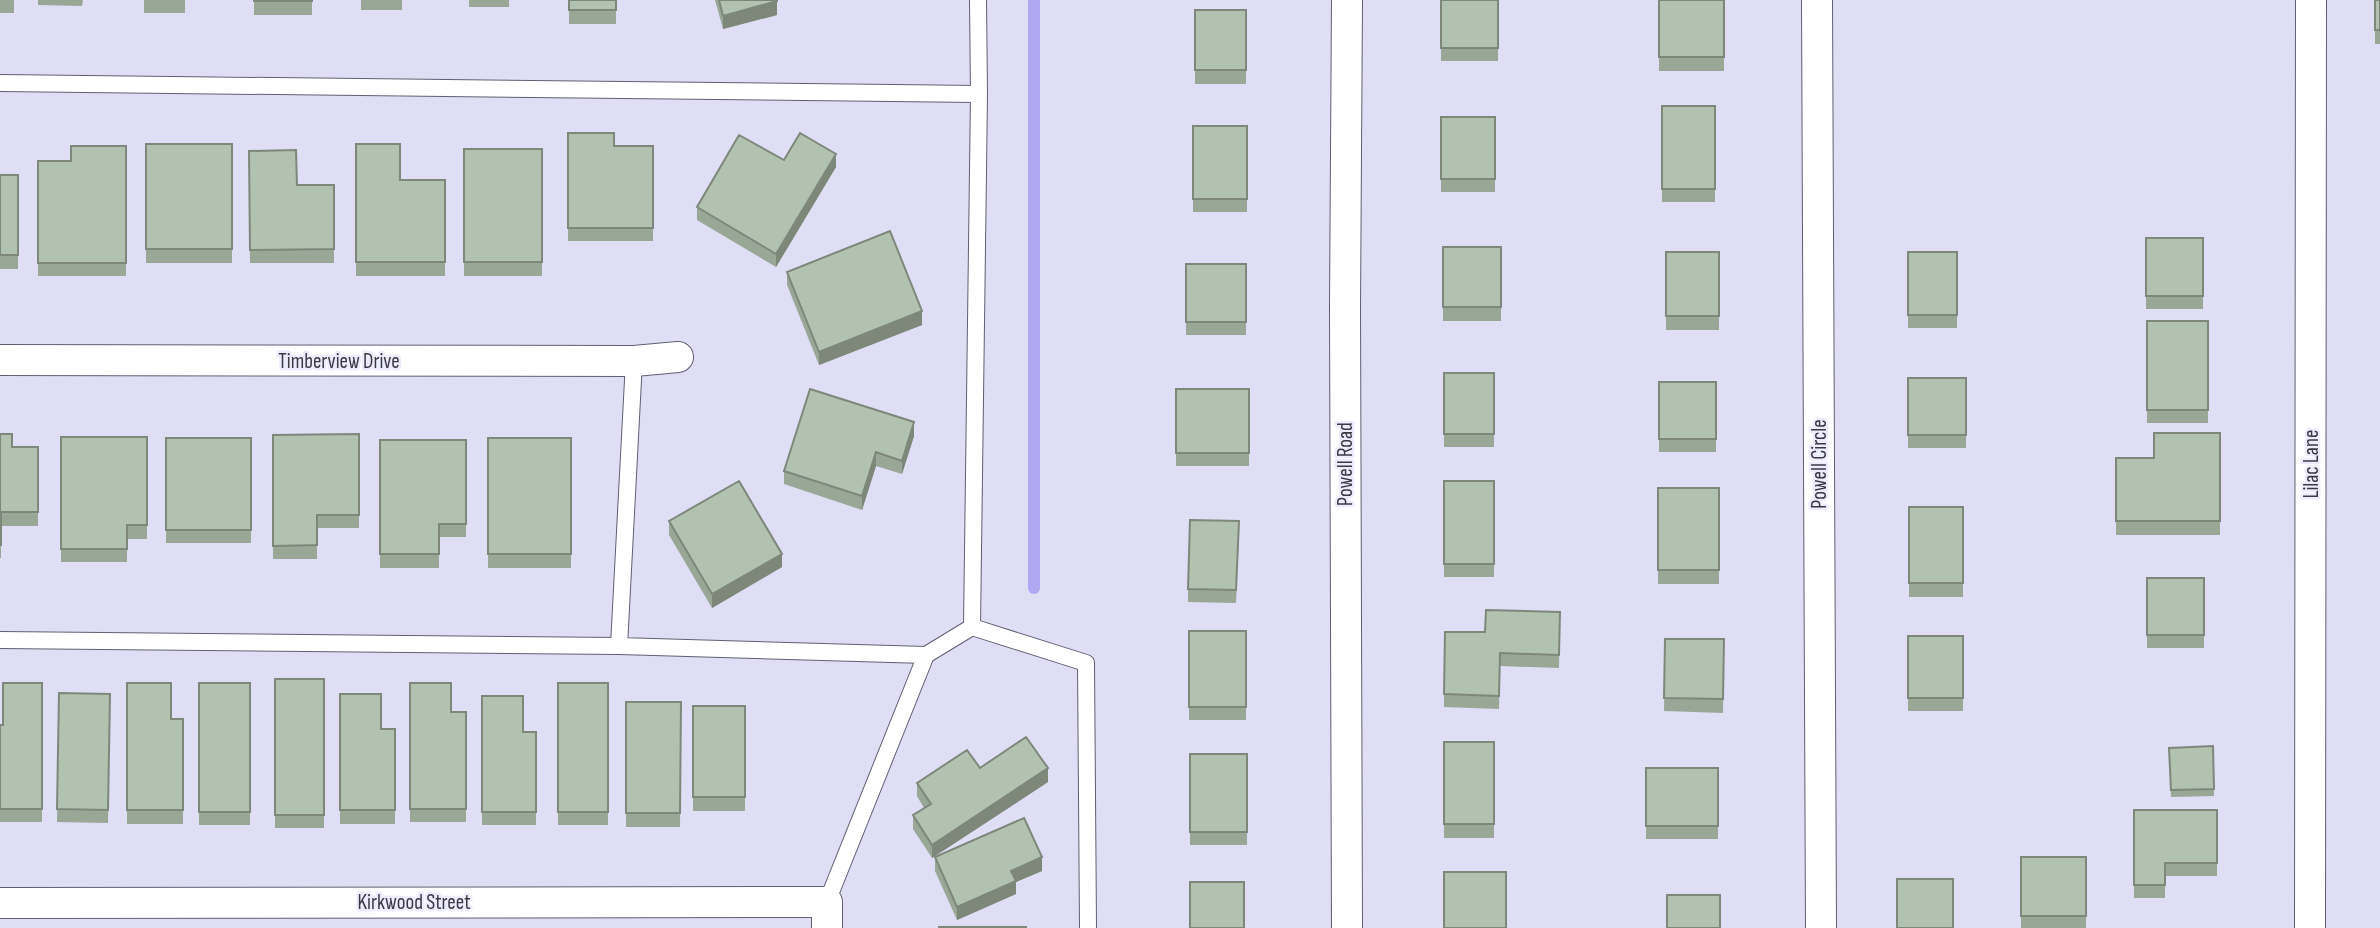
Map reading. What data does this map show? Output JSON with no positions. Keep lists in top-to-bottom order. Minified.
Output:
{"streets":{"street":["Timberview Drive","Powell Road","Powell Circle","Lilac Lane","Kirkwood Street"]}}
